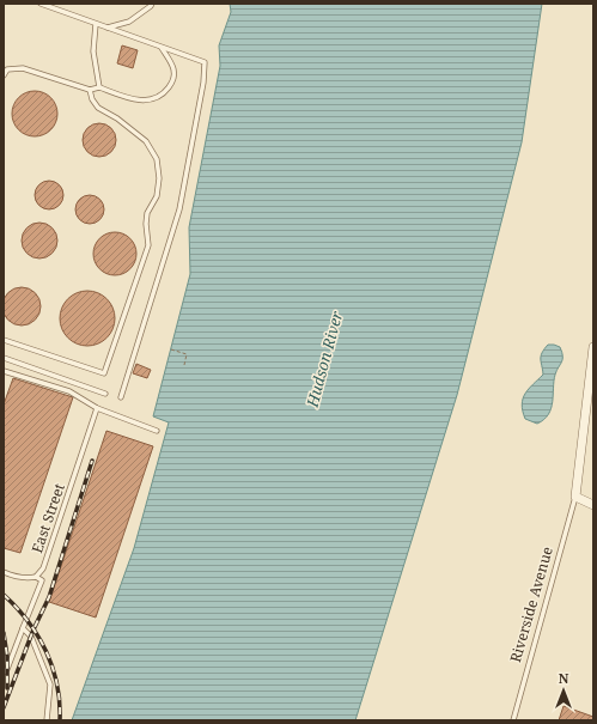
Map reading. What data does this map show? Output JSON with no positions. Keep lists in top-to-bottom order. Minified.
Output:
{"streets":{"street":["Riverside Avenue"],"lane":["East Street"]},"water":["Hudson River"],"north":"top"}
